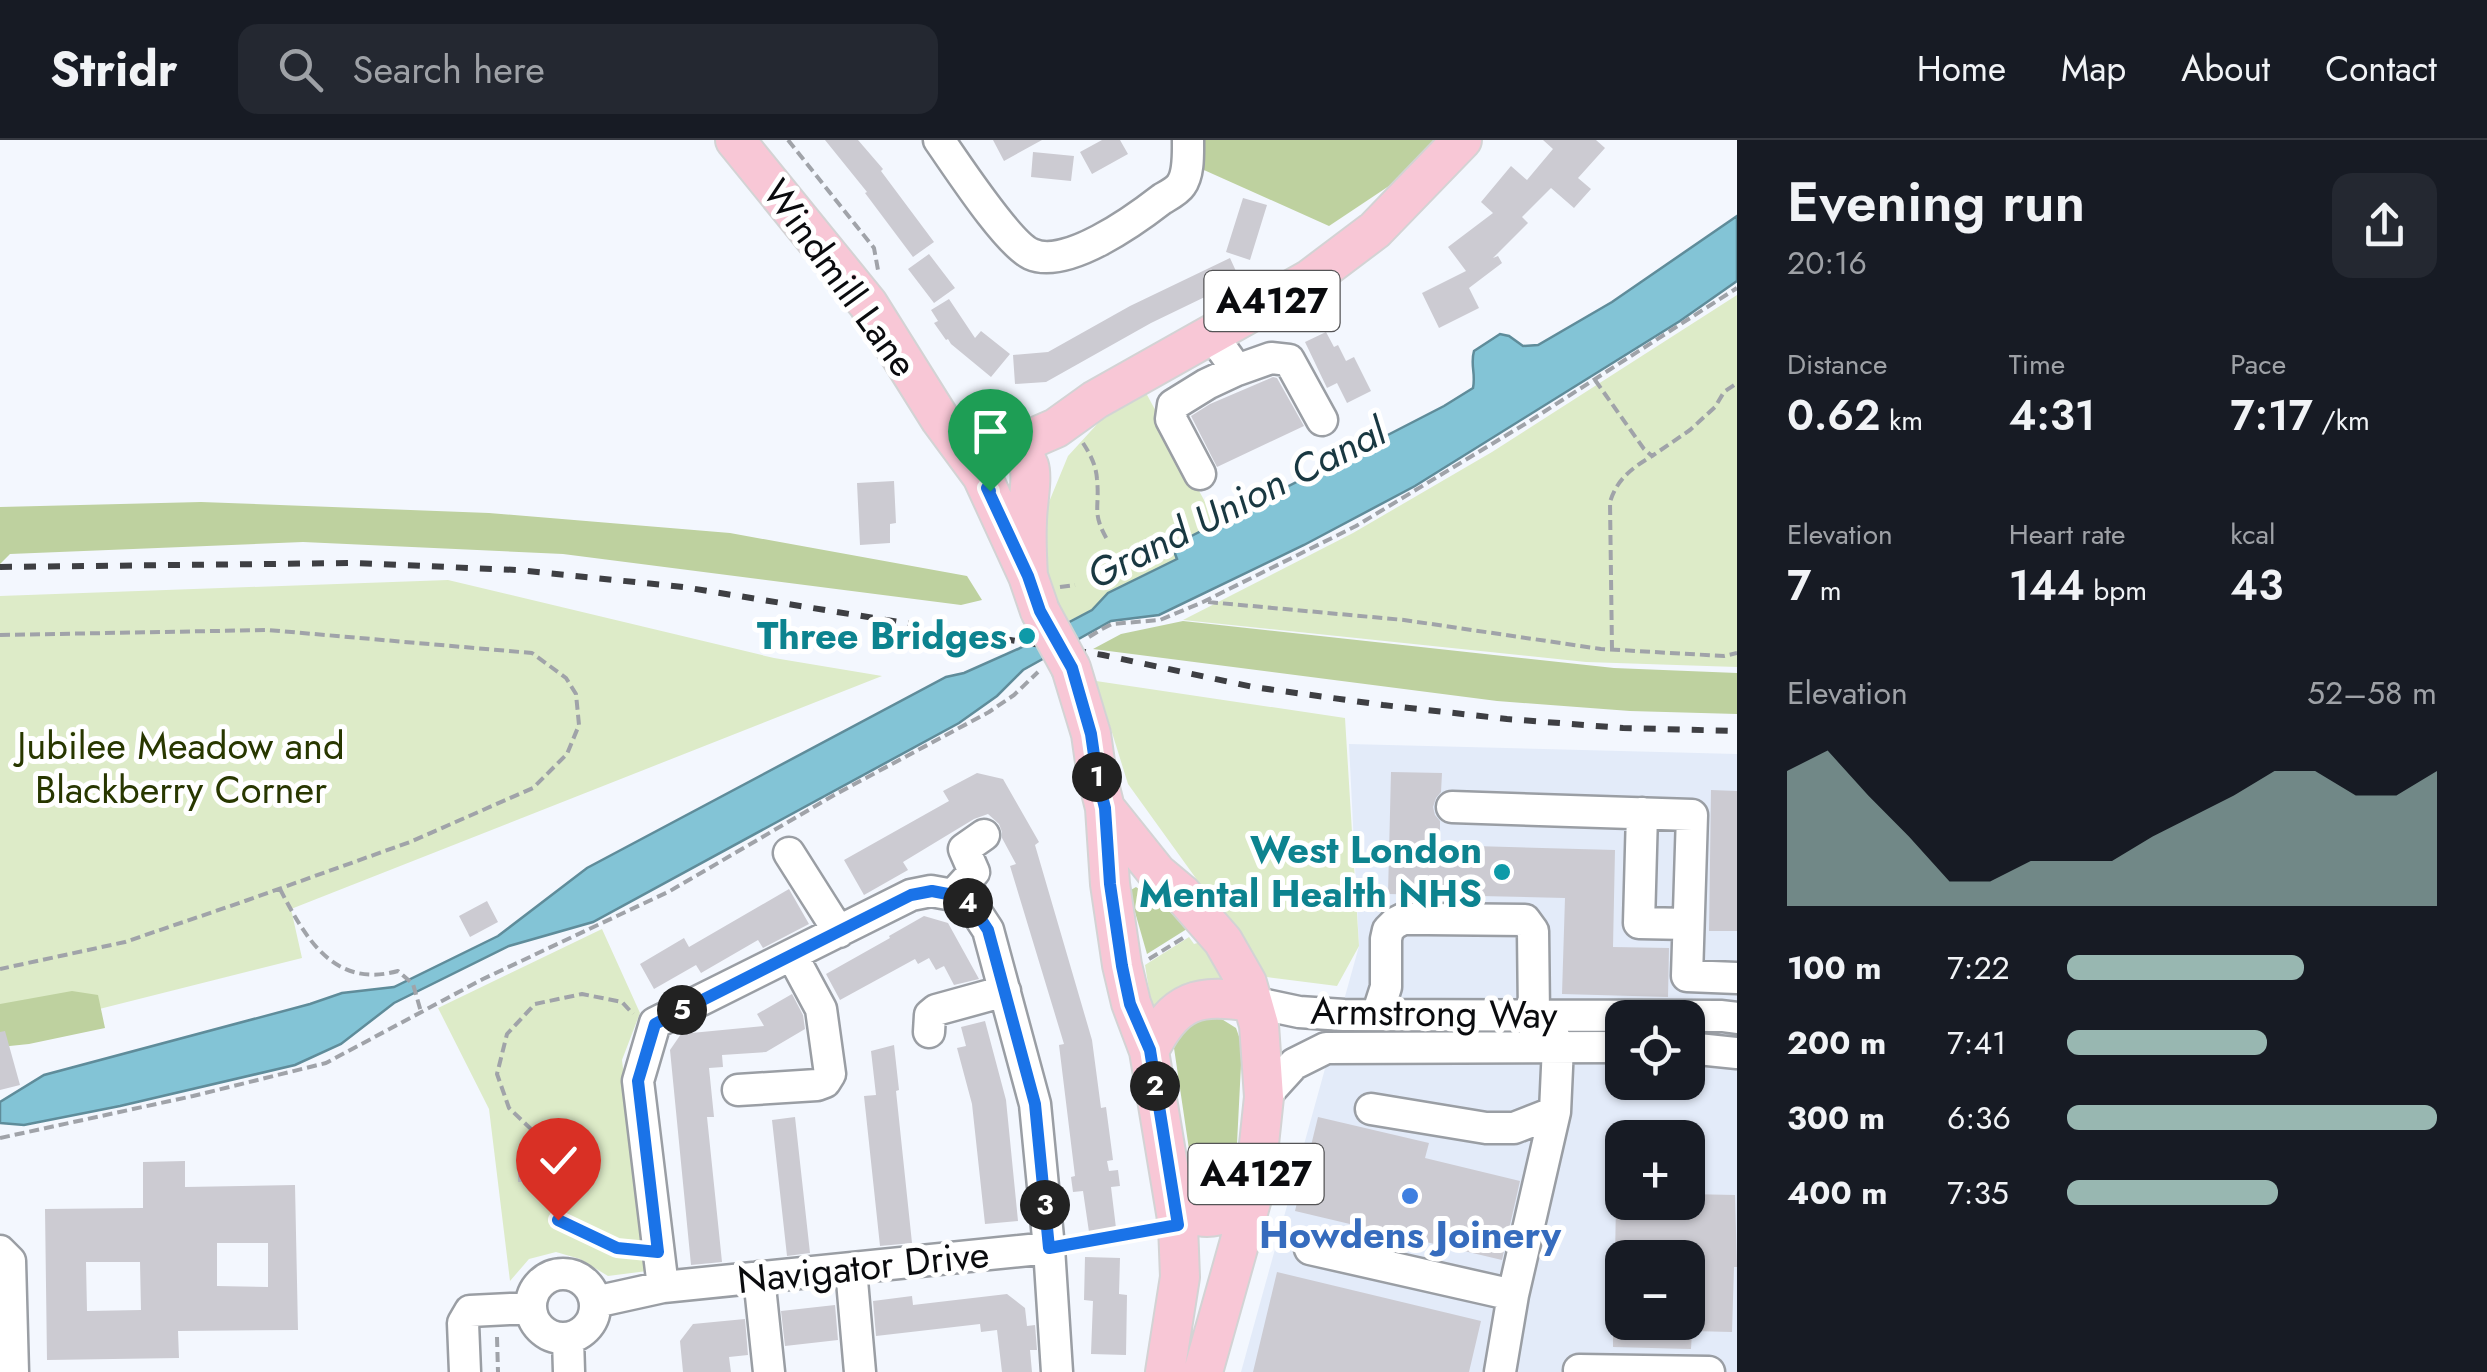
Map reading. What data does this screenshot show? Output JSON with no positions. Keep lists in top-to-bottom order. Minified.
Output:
{"streets":{"main road":["Windmill Lane","A4127"],"street":["Armstrong Way","Navigator Drive"]},"crossings":[["Windmill Lane","A4127"],["A4127","Armstrong Way"]],"water":["Grand Union Canal"],"parks":["Jubilee Meadow and Blackberry Corner"],"places":["Three Bridges","West London Mental Health NHS","Howdens Joinery"],"page":{"header":"Stridr","search":"Search here","nav":["Home","Map","About","Contact"],"heading":["Evening run","20:16"],"stats":[["Distance","0.62 km"],["Time","4:31"],["Pace","7:17 /km"],["Elevation","7 m"],["Heart rate","144 bpm"],["kcal","43"]],"chart":["Elevation","52–58 m"],"pins":["1","4","5","2","3"],"list":[{"name":"100 m","note":"7:22"},{"name":"200 m","note":"7:41"},{"name":"300 m","note":"6:36"},{"name":"400 m","note":"7:35"}],"map_buttons":["+","−"]}}
